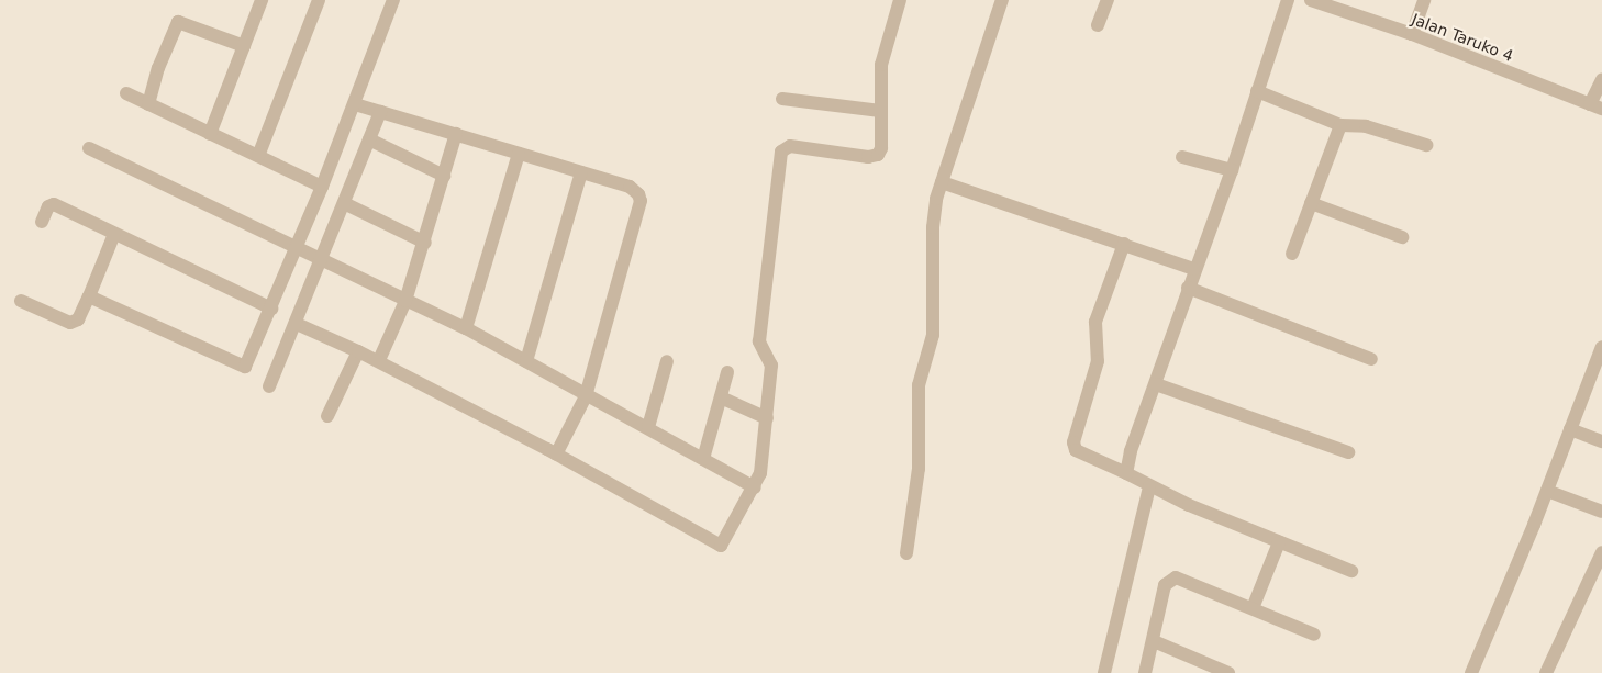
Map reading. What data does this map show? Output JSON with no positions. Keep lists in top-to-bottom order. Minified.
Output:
{"streets":{"street":["Jalan Taruko 4"]}}
